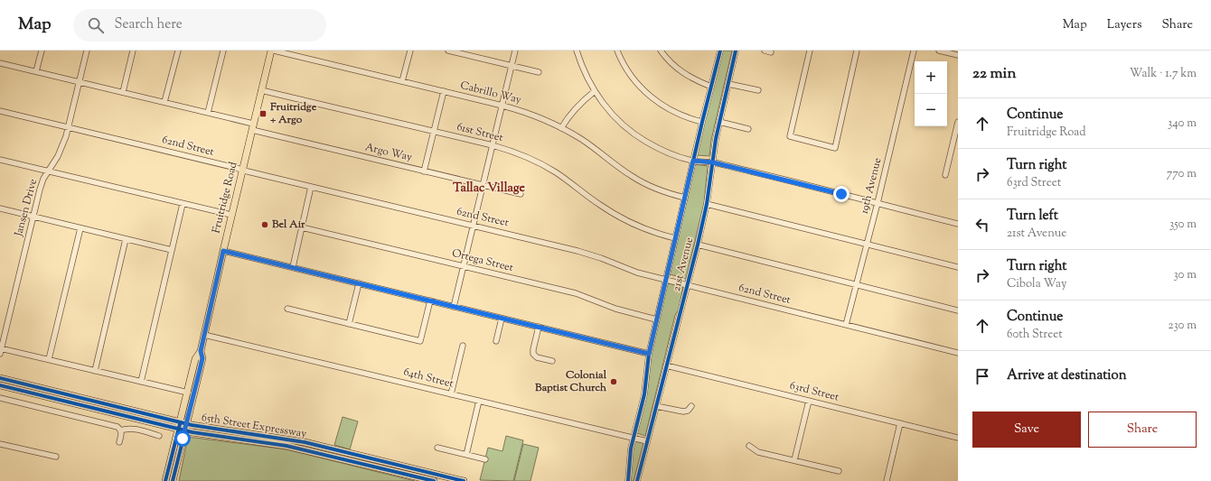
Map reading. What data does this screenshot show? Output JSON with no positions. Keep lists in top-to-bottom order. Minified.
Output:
{"streets":{"main road":["Fruitridge Road","65th Street Expressway"],"street":["Cabrillo Way","61st Street","62nd Street","Argo Way","19th Avenue","Jansen Drive","Ortega Street","21st Avenue","64th Street","63rd Street"]},"crossings":[["Cabrillo Way","21st Avenue"],["61st Street","Fruitridge Road"],["61st Street","21st Avenue"],["62nd Street","19th Avenue"],["62nd Street","Fruitridge Road"],["62nd Street","Jansen Drive"],["62nd Street","21st Avenue"],["Argo Way","Fruitridge Road"],["Fruitridge Road","64th Street"],["Fruitridge Road","65th Street Expressway"],["Ortega Street","21st Avenue"],["21st Avenue","64th Street"],["21st Avenue","63rd Street"]],"districts":["Tallac Village"],"places":{"transit":["Fruitridge + Argo"],"other":["Bel Air","Colonial Baptist Church"]},"page":{"header":"Map","search":"Search here","nav":["Map","Layers","Share"],"heading":["22 min","Walk · 1.7 km"],"map_buttons":["+","−"],"list":[["Continue","Fruitridge Road","340 m"],["Turn right","63rd Street","770 m"],["Turn left","21st Avenue","350 m"],["Turn right","Cibola Way","30 m"],["Continue","60th Street","230 m"],"Arrive at destination"],"buttons":["Save","Share"]}}
